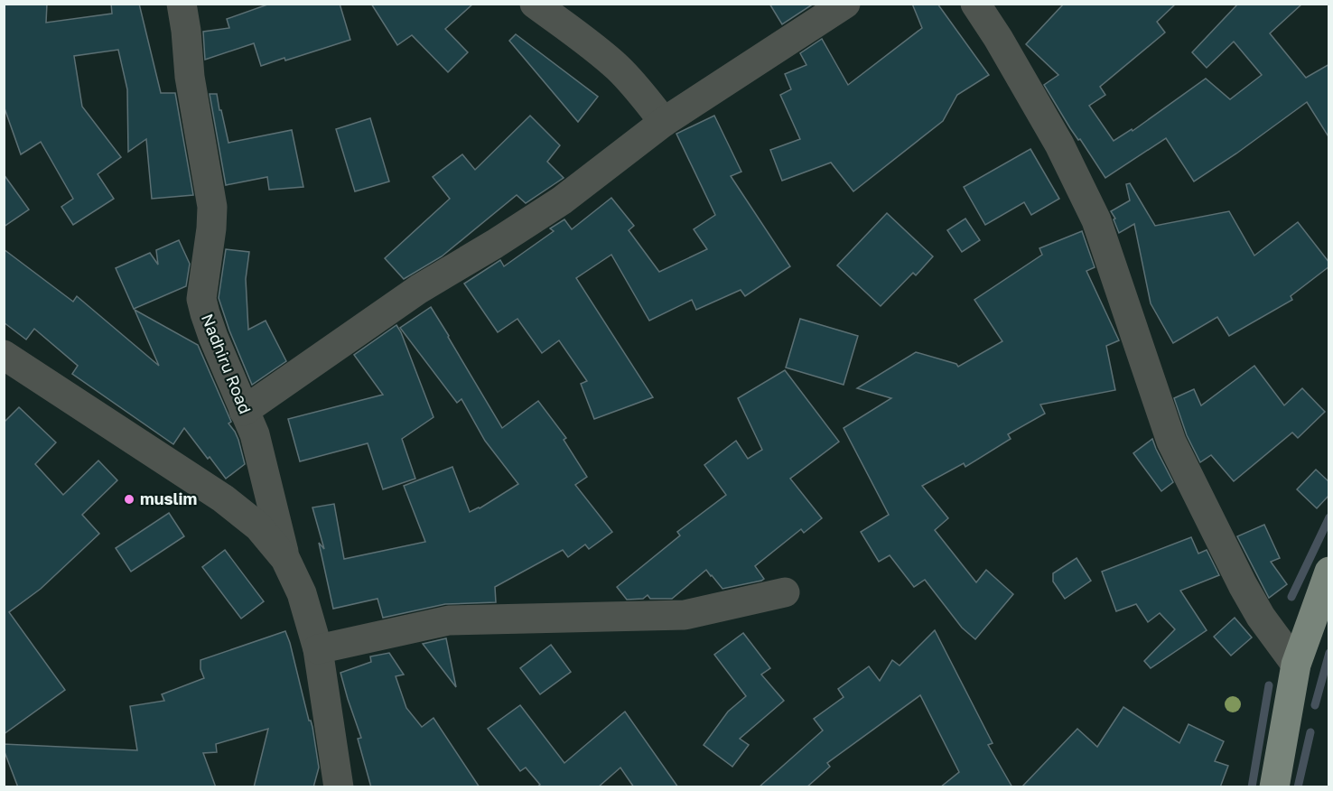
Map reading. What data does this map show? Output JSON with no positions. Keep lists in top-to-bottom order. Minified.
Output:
{"streets":{"street":["Nadhiru Road"]},"places":["muslim"]}
